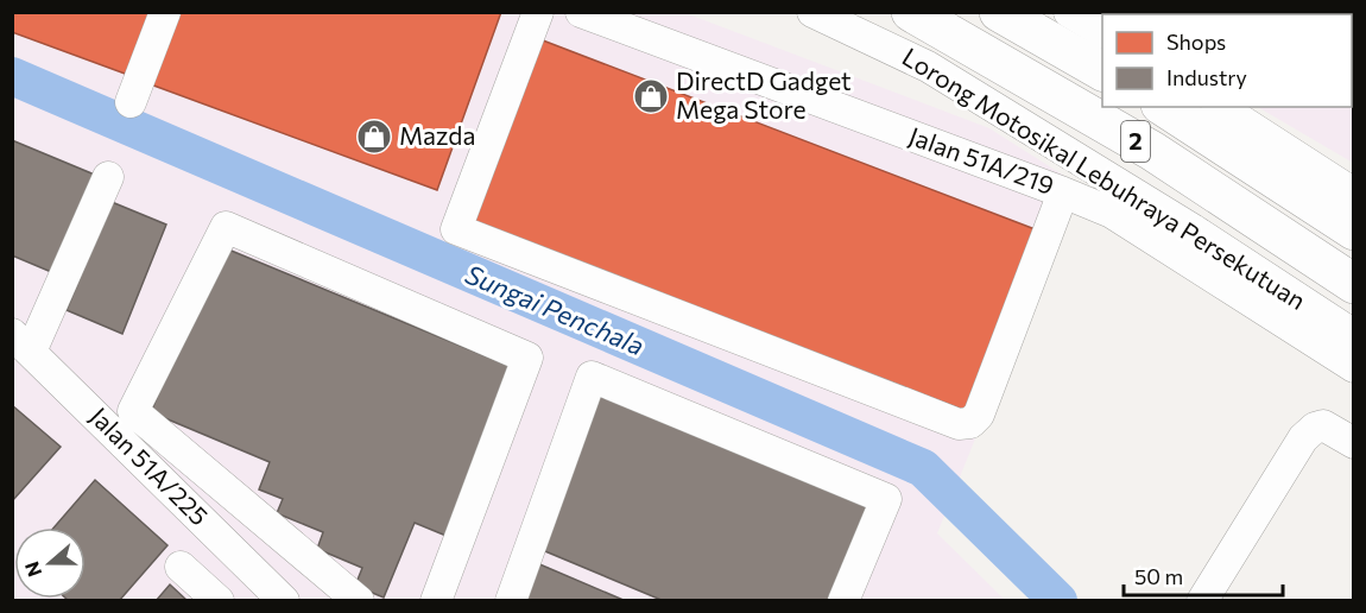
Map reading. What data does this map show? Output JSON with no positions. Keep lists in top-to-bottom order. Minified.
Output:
{"streets":{"highway":["2"],"street":["Jalan 51A/219","Lorong Motosikal Lebuhraya Persekutuan","Jalan 51A/225"]},"water":["Sungai Penchala"],"places":{"shop":["DirectD Gadget Mega Store","Mazda"]},"legend":["Shops","Industry"],"scale_bar":"50 m","north":"left"}
